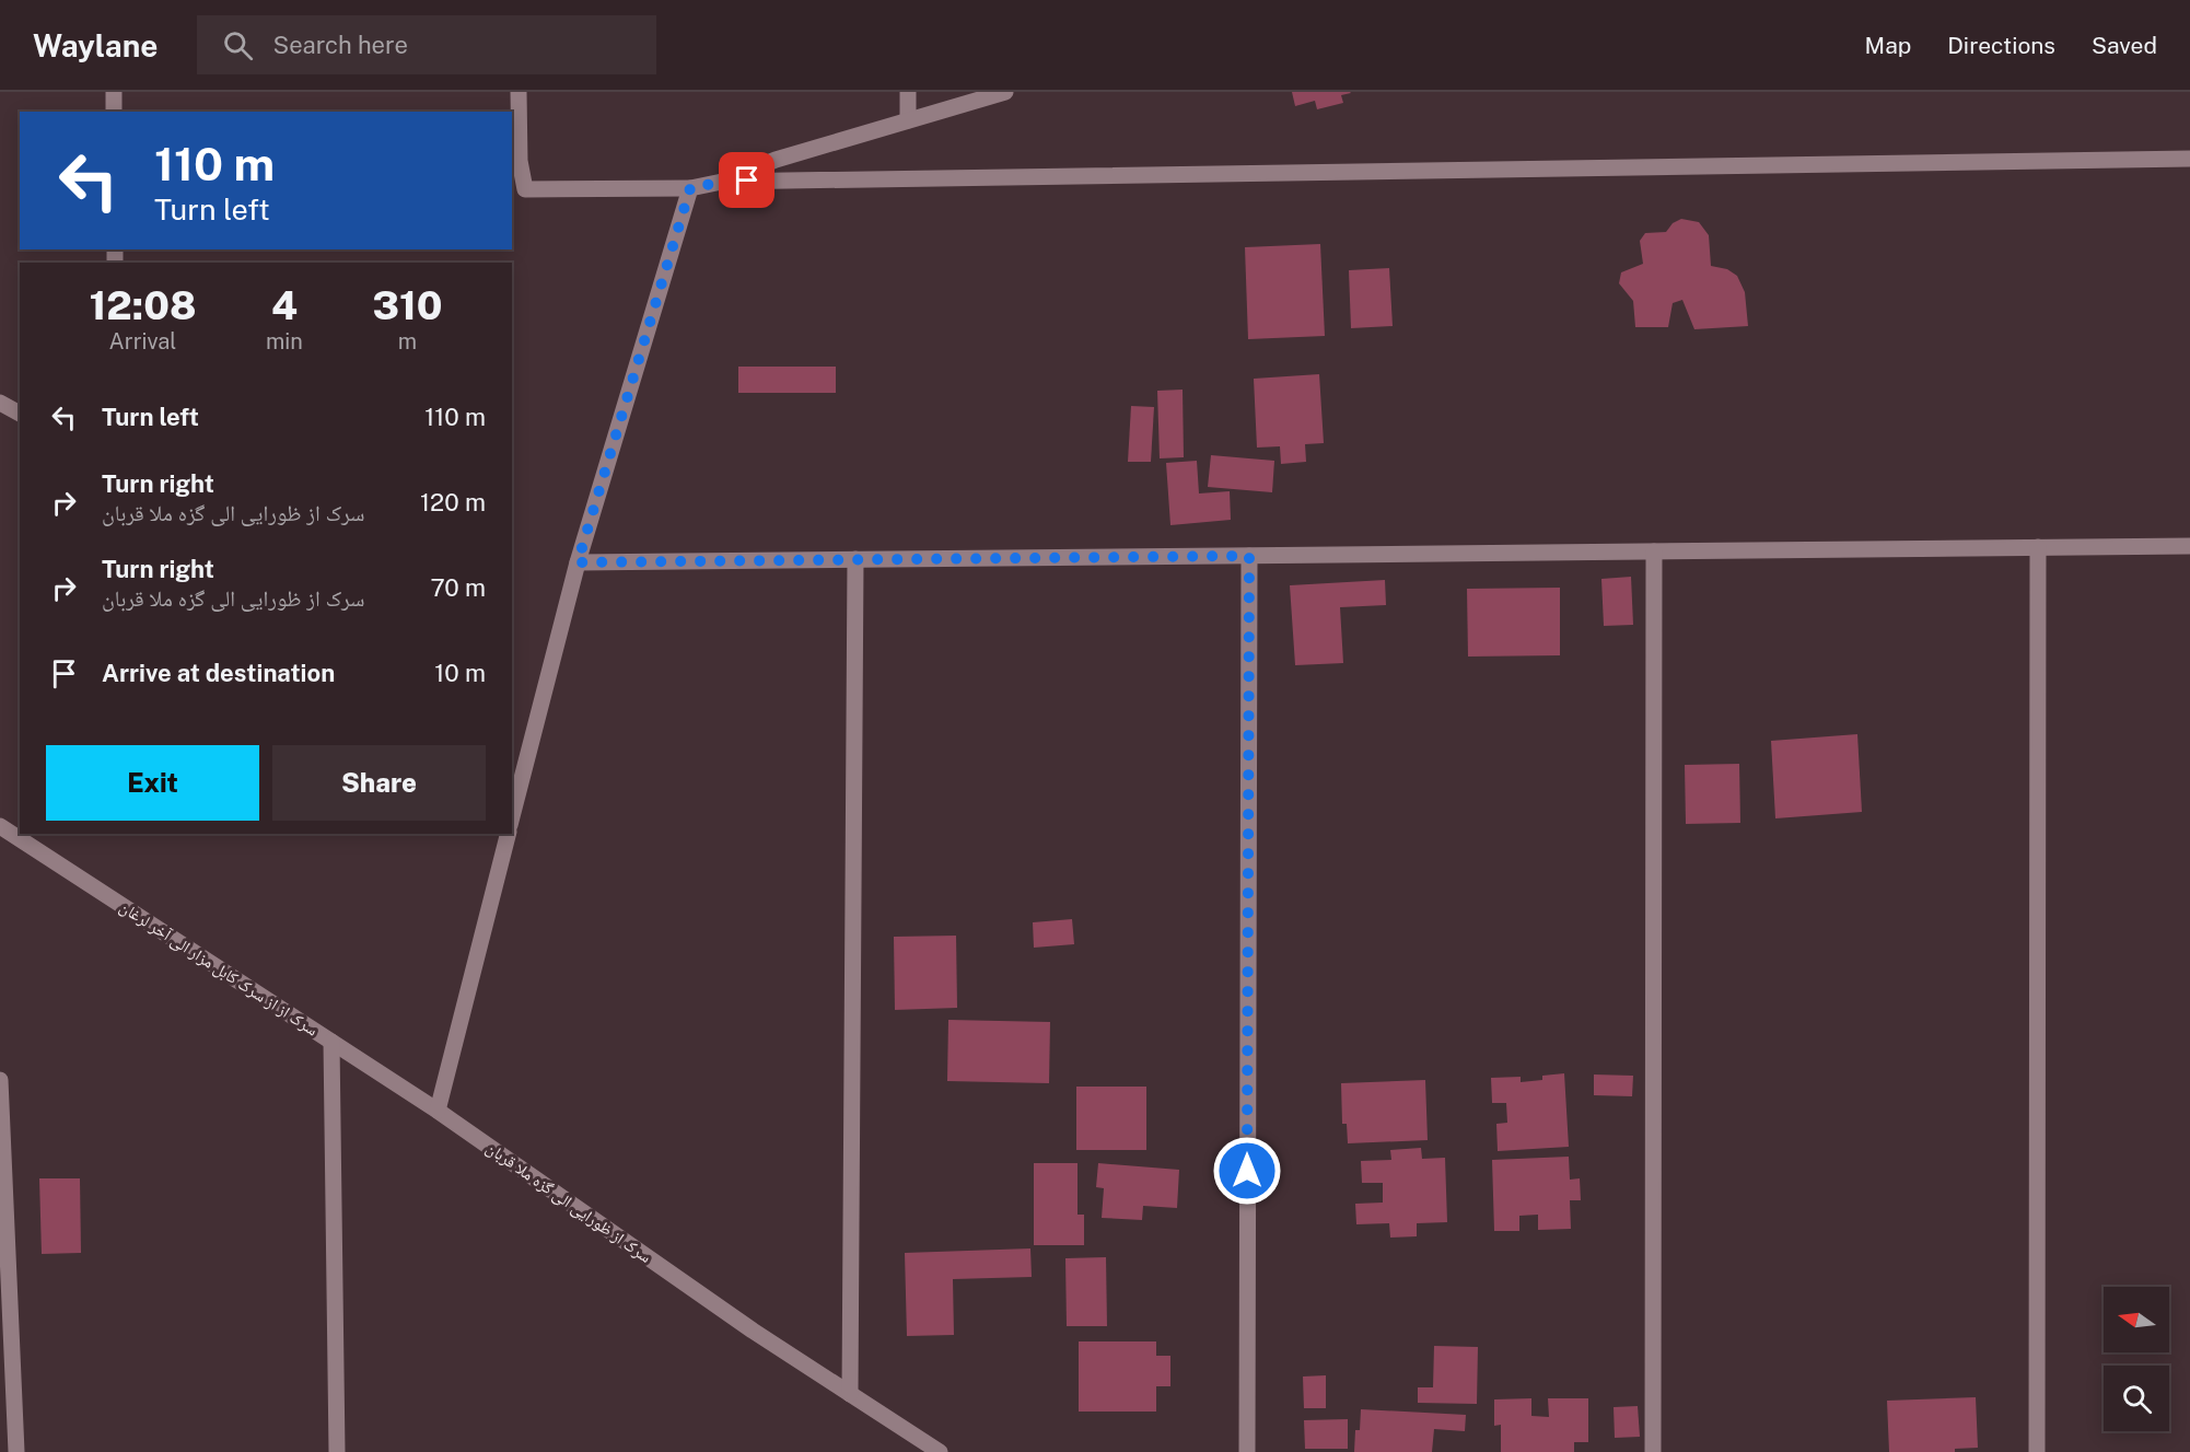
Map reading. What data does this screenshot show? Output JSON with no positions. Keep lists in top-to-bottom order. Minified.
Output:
{"streets":{"street":["سرک از از سرک کابل مزار الی آخر لرغان","سرک از ظورایی الی گزه ملا قربان"]},"crossings":[["سرک از از سرک کابل مزار الی آخر لرغان","سرک از ظورایی الی گزه ملا قربان"]],"north":"left","page":{"header":"Waylane","search":"Search here","nav":["Map","Directions","Saved"],"turn":["110 m","Turn left"],"eta":["12:08","Arrival","4","min","310","m"],"list":[{"name":"Turn left","value":"110 m"},{"name":"Turn right","note":"سرک از ظورایی الی گزه ملا قربان","value":"120 m"},{"name":"Turn right","note":"سرک از ظورایی الی گزه ملا قربان","value":"70 m"},{"name":"Arrive at destination","value":"10 m"}],"buttons":["Exit","Share"]}}
